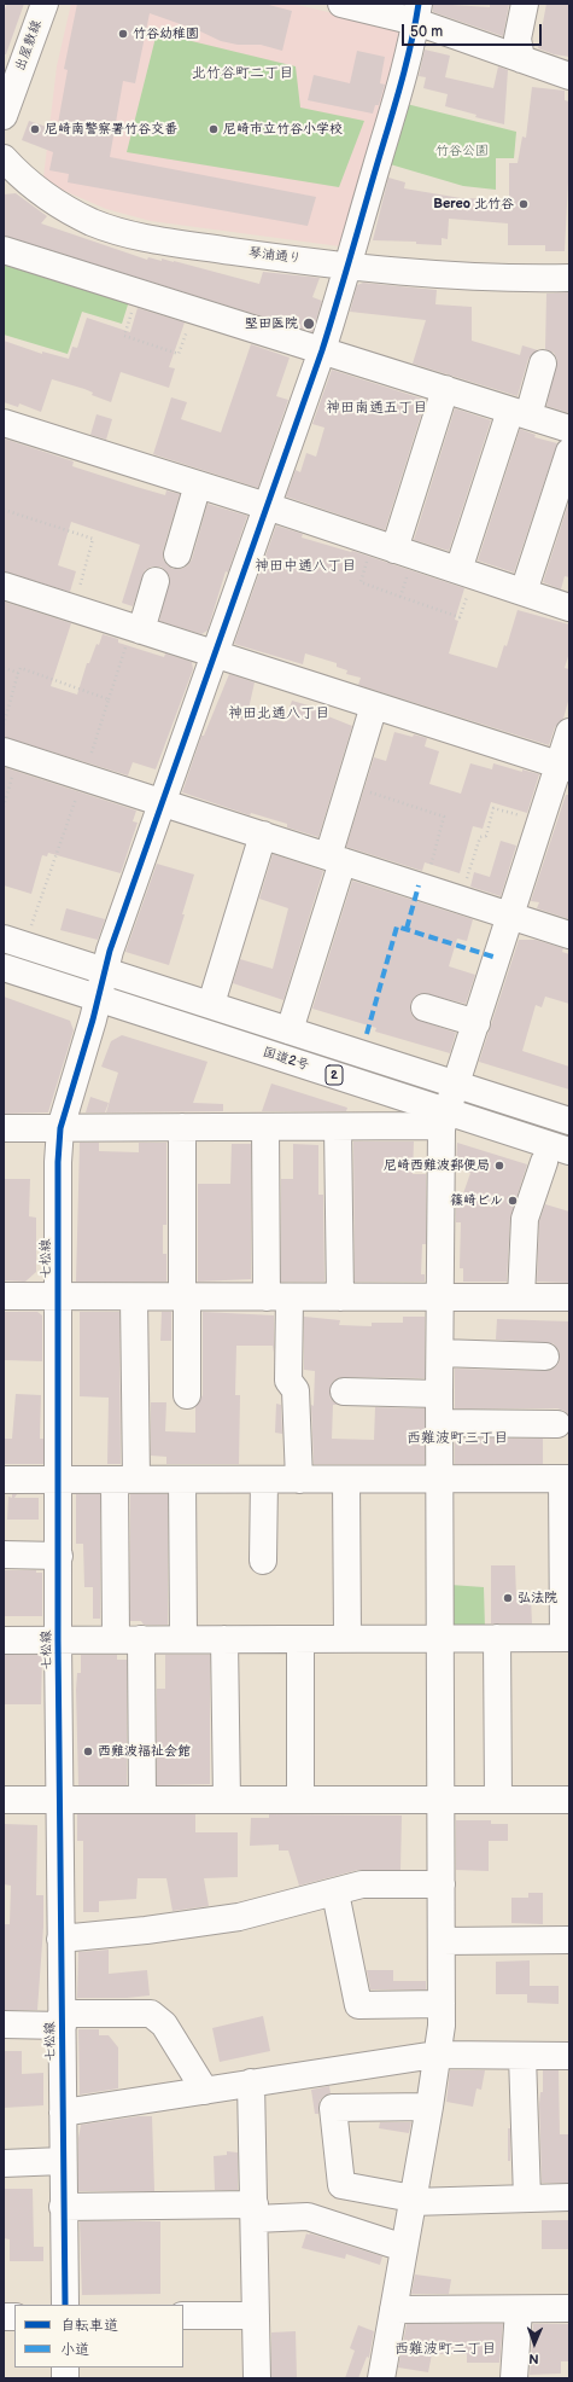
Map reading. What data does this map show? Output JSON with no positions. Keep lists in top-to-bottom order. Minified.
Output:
{"streets":{"main road":["出屋敷線","琴浦通り","国道2号","2","七松線"]},"crossings":[["琴浦通り","七松線"],["国道2号","七松線"],["2","七松線"]],"districts":["北竹谷町二丁目","神田南通五丁目","神田中通八丁目","神田北通八丁目","西難波町三丁目","西難波町二丁目"],"parks":["竹谷公園"],"places":["竹谷幼稚園","尼崎南警察署竹谷交番","尼崎市立竹谷小学校","Bereo 北竹谷","堅田医院","尼崎西難波郵便局","篠崎ビル","弘法院","西難波福祉会館"],"legend":["自転車道","小道"],"scale_bar":"50 m","north":"bottom"}
